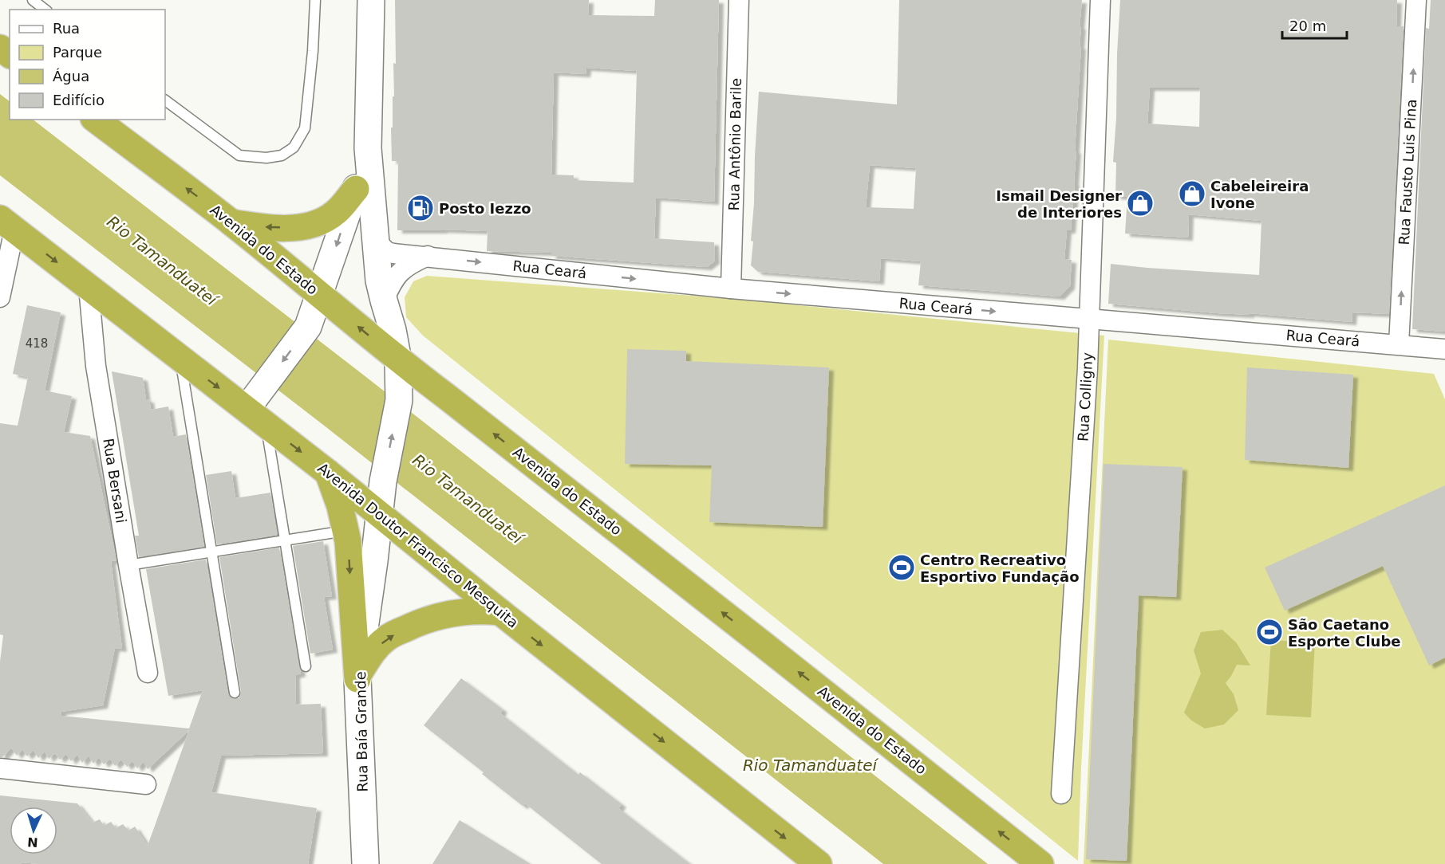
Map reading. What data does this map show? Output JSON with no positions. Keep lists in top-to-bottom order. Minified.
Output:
{"streets":{"highway":["Avenida do Estado","Avenida Doutor Francisco Mesquita"],"main road":["Rua Baía Grande"],"street":["Rua Antônio Barile","Rua Fausto Luis Pina","Rua Ceará","Rua Colligny","Rua Bersani"]},"crossings":[["Rua Antônio Barile","Rua Ceará"],["Rua Fausto Luis Pina","Rua Ceará"],["Avenida do Estado","Rua Baía Grande"],["Rua Ceará","Rua Colligny"],["Rua Ceará","Rua Baía Grande"],["Rua Bersani","Avenida Doutor Francisco Mesquita"],["Avenida Doutor Francisco Mesquita","Rua Baía Grande"]],"one_way":["Rua Fausto Luis Pina","Avenida do Estado","Rua Ceará","Avenida Doutor Francisco Mesquita"],"water":["Rio Tamanduateí"],"places":{"shop":["Cabeleireira Ivone","Ismail Designer de Interiores"],"fuel station":["Posto Iezzo"],"sports":["Centro Recreativo Esportivo Fundação","São Caetano Esporte Clube"]},"house_numbers":["418"],"legend":["Rua","Parque","Água","Edifício"],"scale_bar":"20 m","north":"bottom"}
